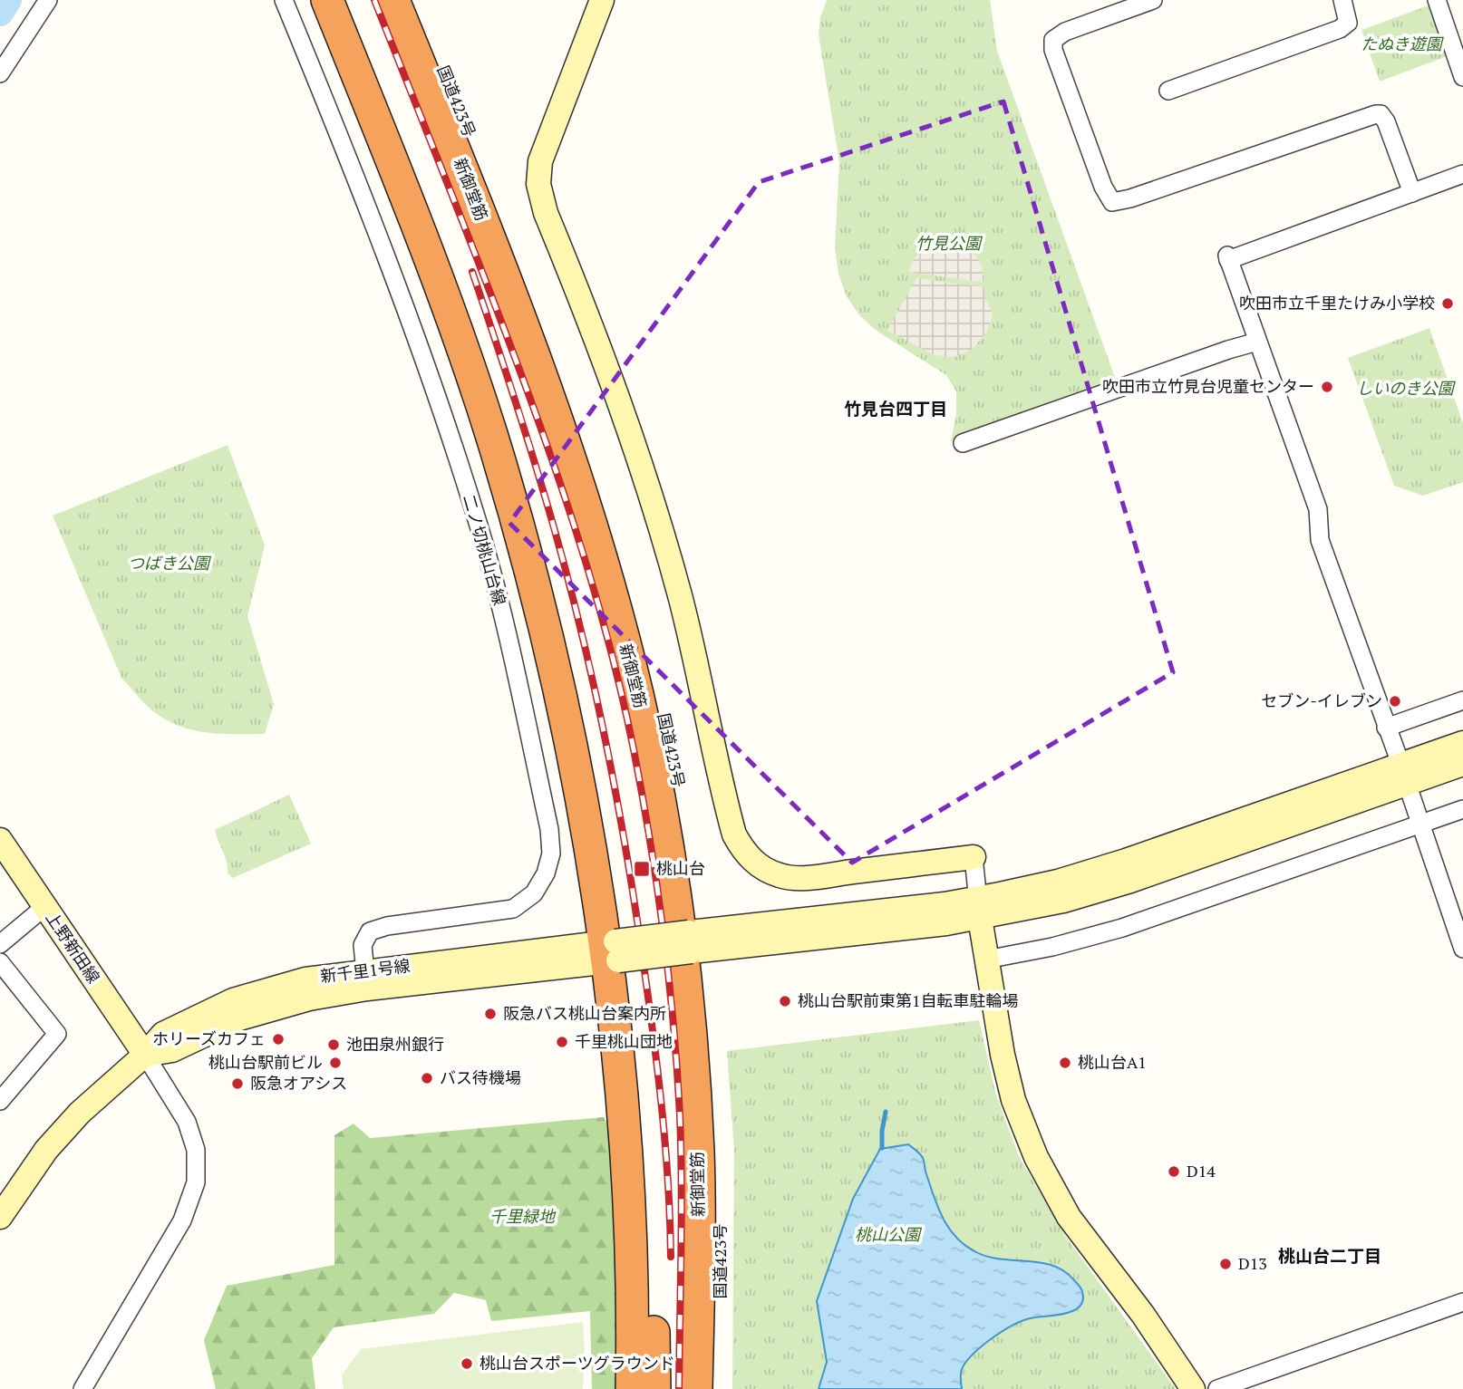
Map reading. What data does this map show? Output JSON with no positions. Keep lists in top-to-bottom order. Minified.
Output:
{"streets":{"highway":["国道423号","新御堂筋"],"street":["二ノ切桃山台線","上野新田線","新千里1号線"]},"crossings":[["国道423号","新千里1号線"],["二ノ切桃山台線","新千里1号線"],["上野新田線","新千里1号線"]],"districts":["竹見台四丁目","桃山台二丁目"],"parks":["たぬき遊園","竹見公園","しいのき公園","つばき公園","千里緑地","桃山公園"],"places":{"other":["吹田市立千里たけみ小学校","吹田市立竹見台児童センター","セブン-イレブン","桃山台駅前東第1自転車駐輪場","阪急バス桃山台案内所","ホリーズカフェ","千里桃山団地","池田泉州銀行","桃山台駅前ビル","桃山台A1","バス待機場","阪急オアシス","D14","D13","桃山台スポーツグラウンド"],"transit":["桃山台"]}}
